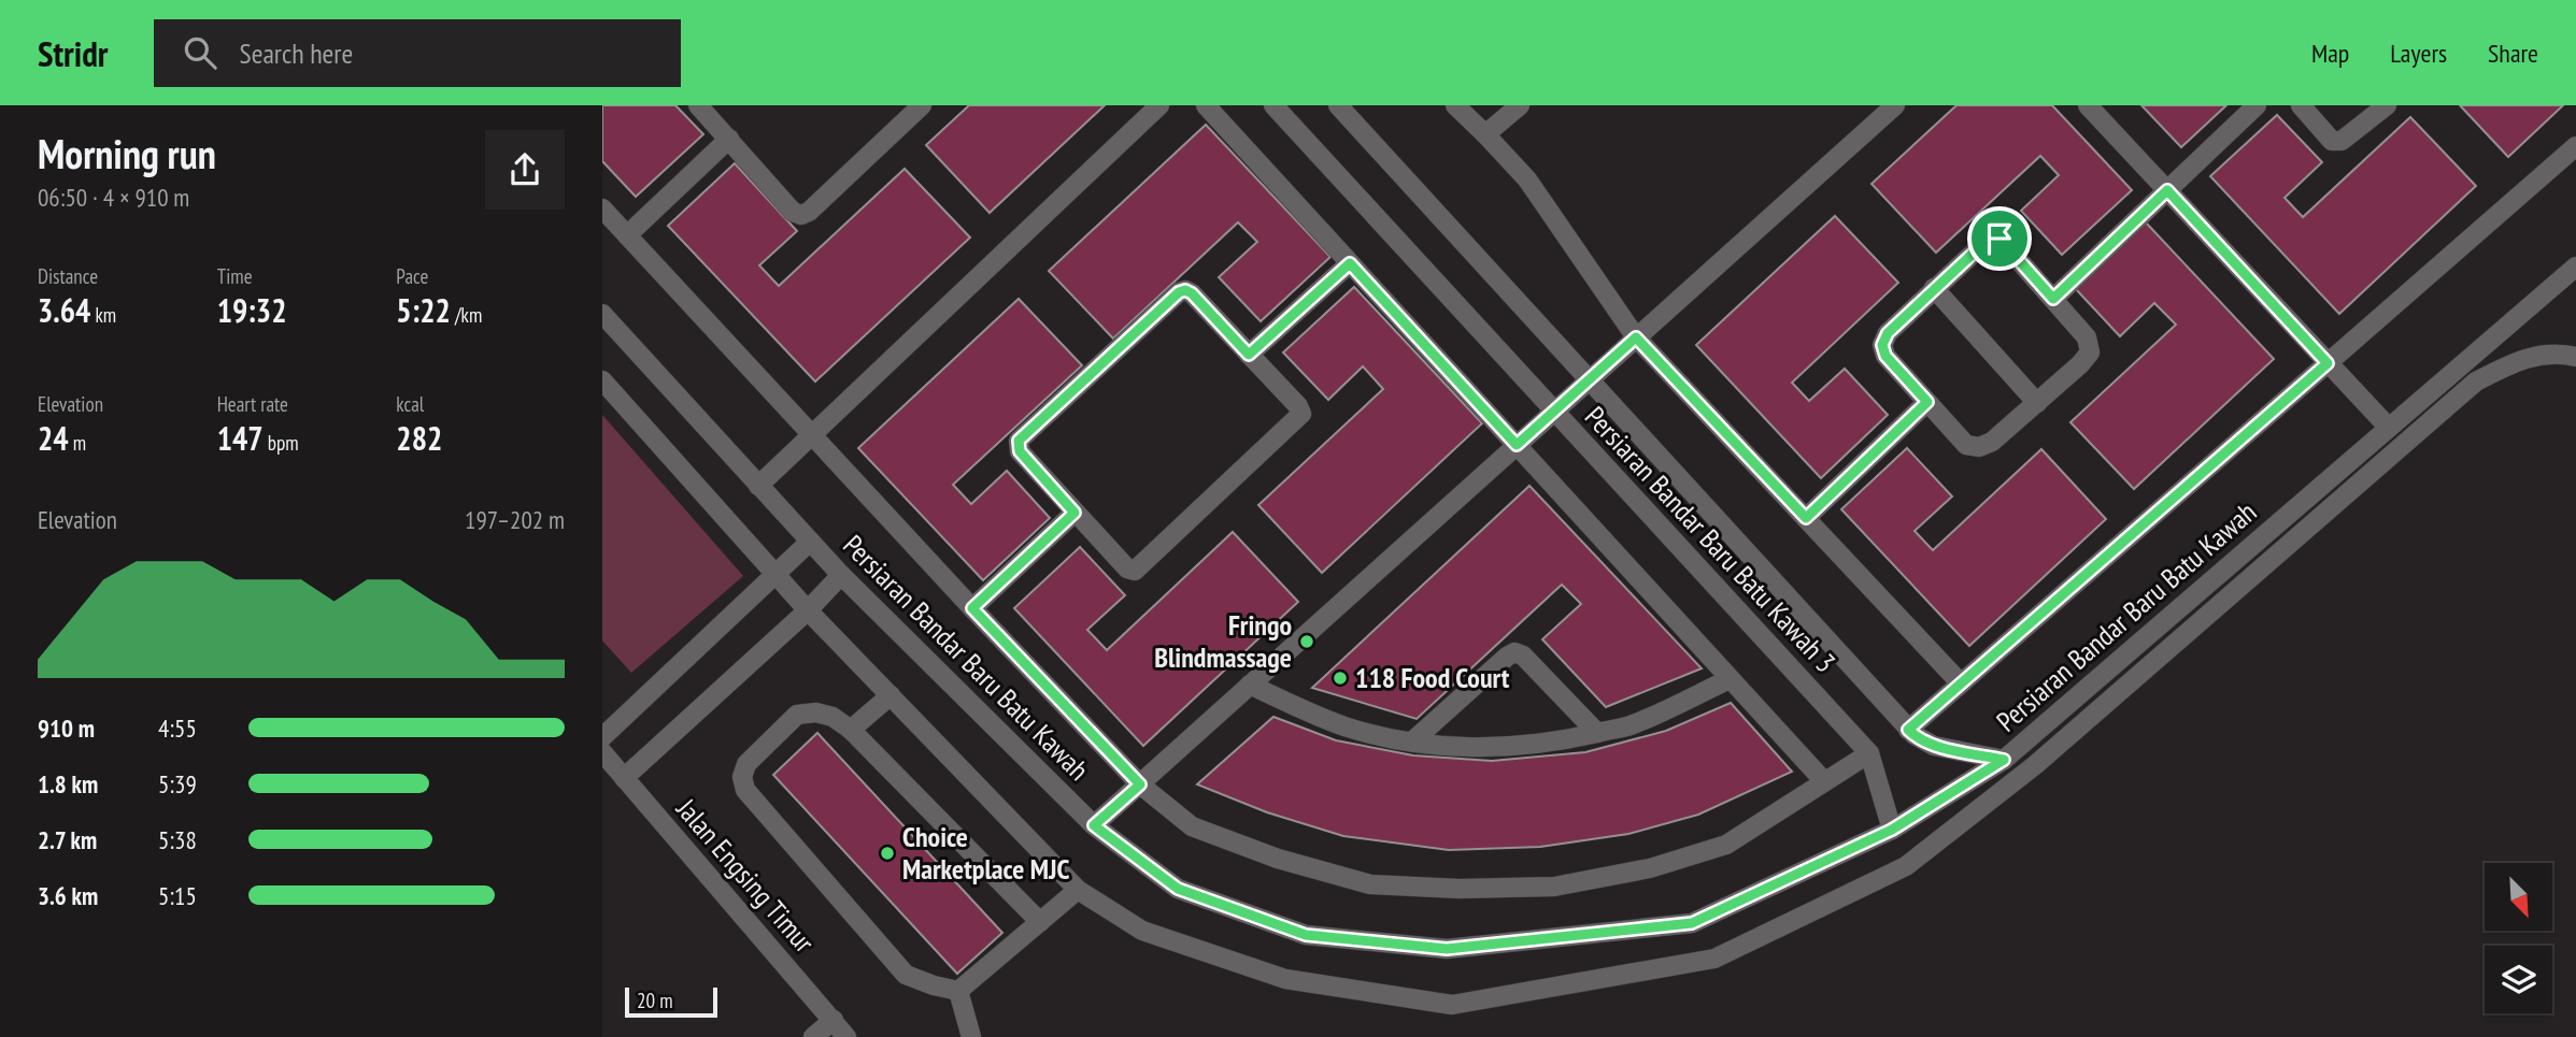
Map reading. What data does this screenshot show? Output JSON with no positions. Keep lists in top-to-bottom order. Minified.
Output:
{"streets":{"street":["Persiaran Bandar Baru Batu Kawah 3","Persiaran Bandar Baru Batu Kawah","Jalan Engsing Timur"]},"crossings":[["Persiaran Bandar Baru Batu Kawah 3","Persiaran Bandar Baru Batu Kawah"]],"places":["Fringo Blindmassage","118 Food Court","Choice Marketplace MJC"],"scale_bar":"20 m","north":"bottom right","page":{"header":"Stridr","search":"Search here","nav":["Map","Layers","Share"],"heading":["Morning run","06:50 · 4 × 910 m"],"stats":[["Distance","3.64 km"],["Time","19:32"],["Pace","5:22 /km"],["Elevation","24 m"],["Heart rate","147 bpm"],["kcal","282"]],"chart":["Elevation","197–202 m"],"list":[{"name":"910 m","note":"4:55"},{"name":"1.8 km","note":"5:39"},{"name":"2.7 km","note":"5:38"},{"name":"3.6 km","note":"5:15"}],"scale":"20 m"}}
